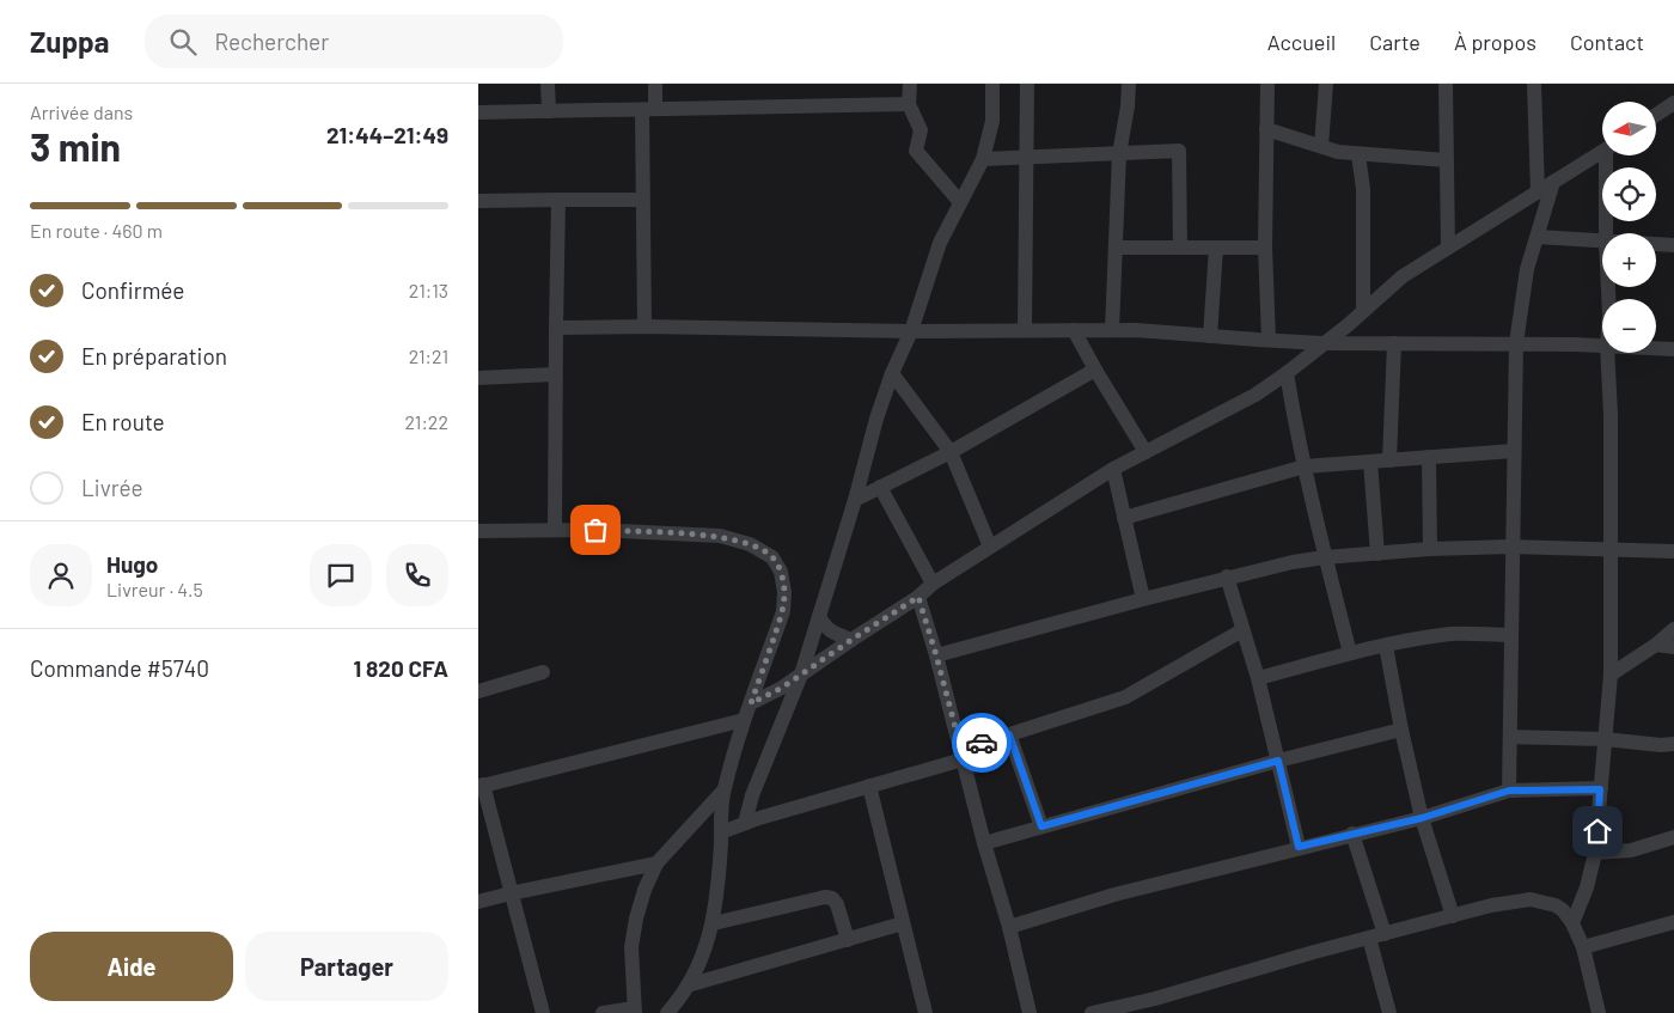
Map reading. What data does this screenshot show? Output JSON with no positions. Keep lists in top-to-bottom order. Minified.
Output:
{"north":"left","page":{"header":"Zuppa","search":"Rechercher","nav":["Accueil","Carte","À propos","Contact"],"heading":["3 min","Arrivée dans","21:44–21:49"],"panel":["Hugo","Livreur · 4.5","Commande #5740","1 820 CFA"],"map_buttons":["+","−"],"bar":"En route · 460 m","list":[["Confirmée","21:13"],["En préparation","21:21"],["En route","21:22"],"Livrée"],"buttons":["Aide","Partager"]}}
